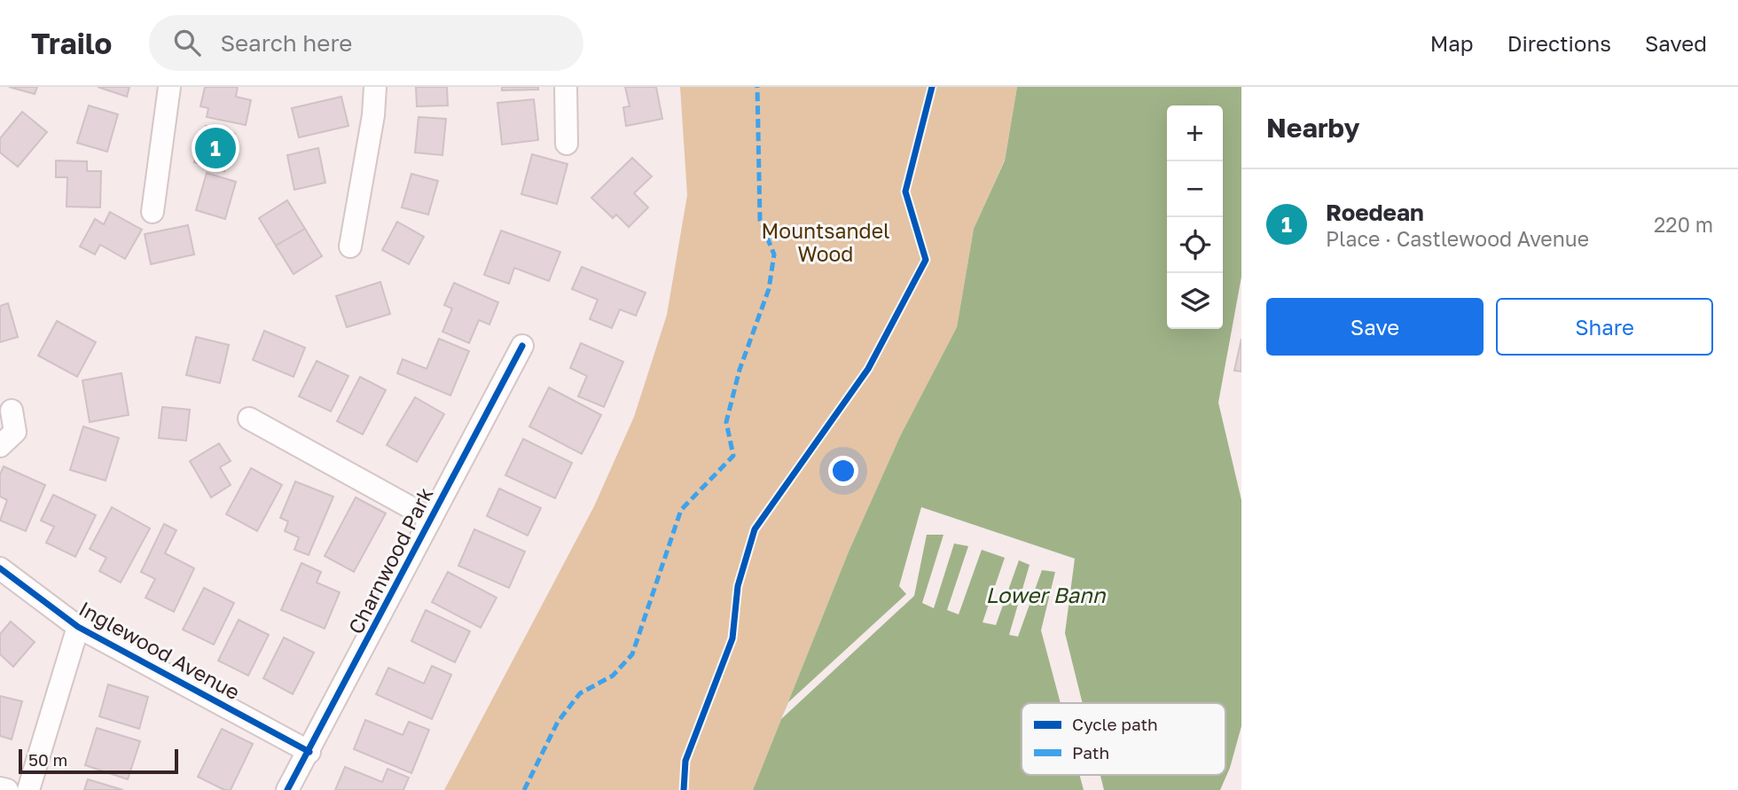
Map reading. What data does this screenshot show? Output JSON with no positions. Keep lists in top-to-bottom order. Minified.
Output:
{"streets":{"street":["Charnwood Park","Inglewood Avenue"]},"crossings":[["Charnwood Park","Inglewood Avenue"]],"water":["Lower Bann"],"parks":["Mountsandel Wood"],"legend":["Cycle path","Path"],"scale_bar":"50 m","page":{"header":"Trailo","search":"Search here","nav":["Map","Directions","Saved"],"heading":"Nearby","map_buttons":["+","−"],"pins":"1","list":[{"mark":"1","name":"Roedean","note":"Place · Castlewood Avenue","value":"220 m"}],"buttons":["Save","Share"],"scale":"50 m"}}
